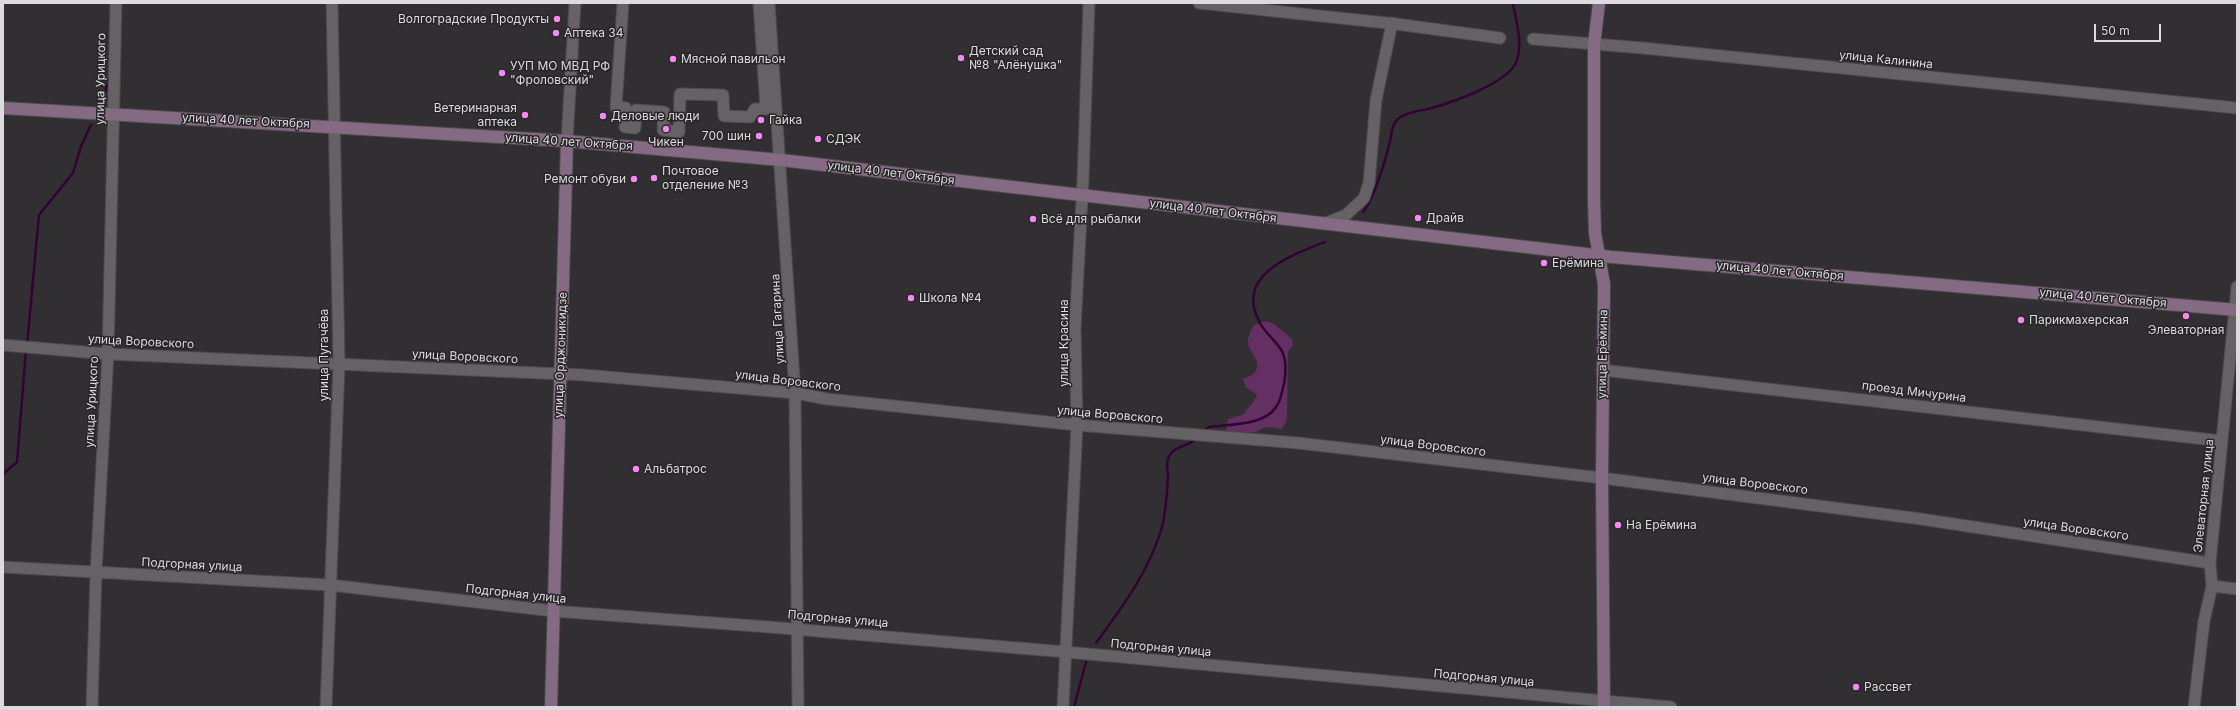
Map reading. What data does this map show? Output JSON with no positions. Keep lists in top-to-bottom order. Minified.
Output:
{"streets":{"street":["улица Калинина","улица Урицкого","улица 40 лет Октября","улица Гагарина","улица Воровского","улица Красина","улица Ерёмина","улица Пугачёва","улица Орджоникидзе","проезд Мичурина","Элеваторная улица","Подгорная улица"]},"crossings":[["улица Калинина","улица Ерёмина"],["улица Урицкого","улица 40 лет Октября"],["улица Урицкого","улица Воровского"],["улица Урицкого","Подгорная улица"],["улица 40 лет Октября","улица Гагарина"],["улица 40 лет Октября","улица Красина"],["улица 40 лет Октября","улица Ерёмина"],["улица 40 лет Октября","улица Пугачёва"],["улица 40 лет Октября","улица Орджоникидзе"],["улица 40 лет Октября","Элеваторная улица"],["улица Гагарина","улица Воровского"],["улица Гагарина","Подгорная улица"],["улица Воровского","улица Красина"],["улица Воровского","улица Ерёмина"],["улица Воровского","улица Пугачёва"],["улица Воровского","улица Орджоникидзе"],["улица Воровского","Элеваторная улица"],["улица Красина","Подгорная улица"],["улица Ерёмина","проезд Мичурина"],["улица Ерёмина","Подгорная улица"],["улица Пугачёва","Подгорная улица"],["улица Орджоникидзе","Подгорная улица"],["проезд Мичурина","Элеваторная улица"]],"places":["Волгоградские Продукты","Аптека 34","Детский сад №8 \"Алёнушка\"","Мясной павильон","УУП МО МВД РФ \"Фроловский\"","Ветеринарная аптека","Деловые люди","Гайка","Чикен","700 шин","СДЭК","Почтовое отделение №3","Ремонт обуви","Драйв","Всё для рыбалки","Ерёмина","Школа №4","Элеваторная","Парикмахерская","Альбатрос","На Ерёмина","Рассвет"],"scale_bar":"50 m"}
